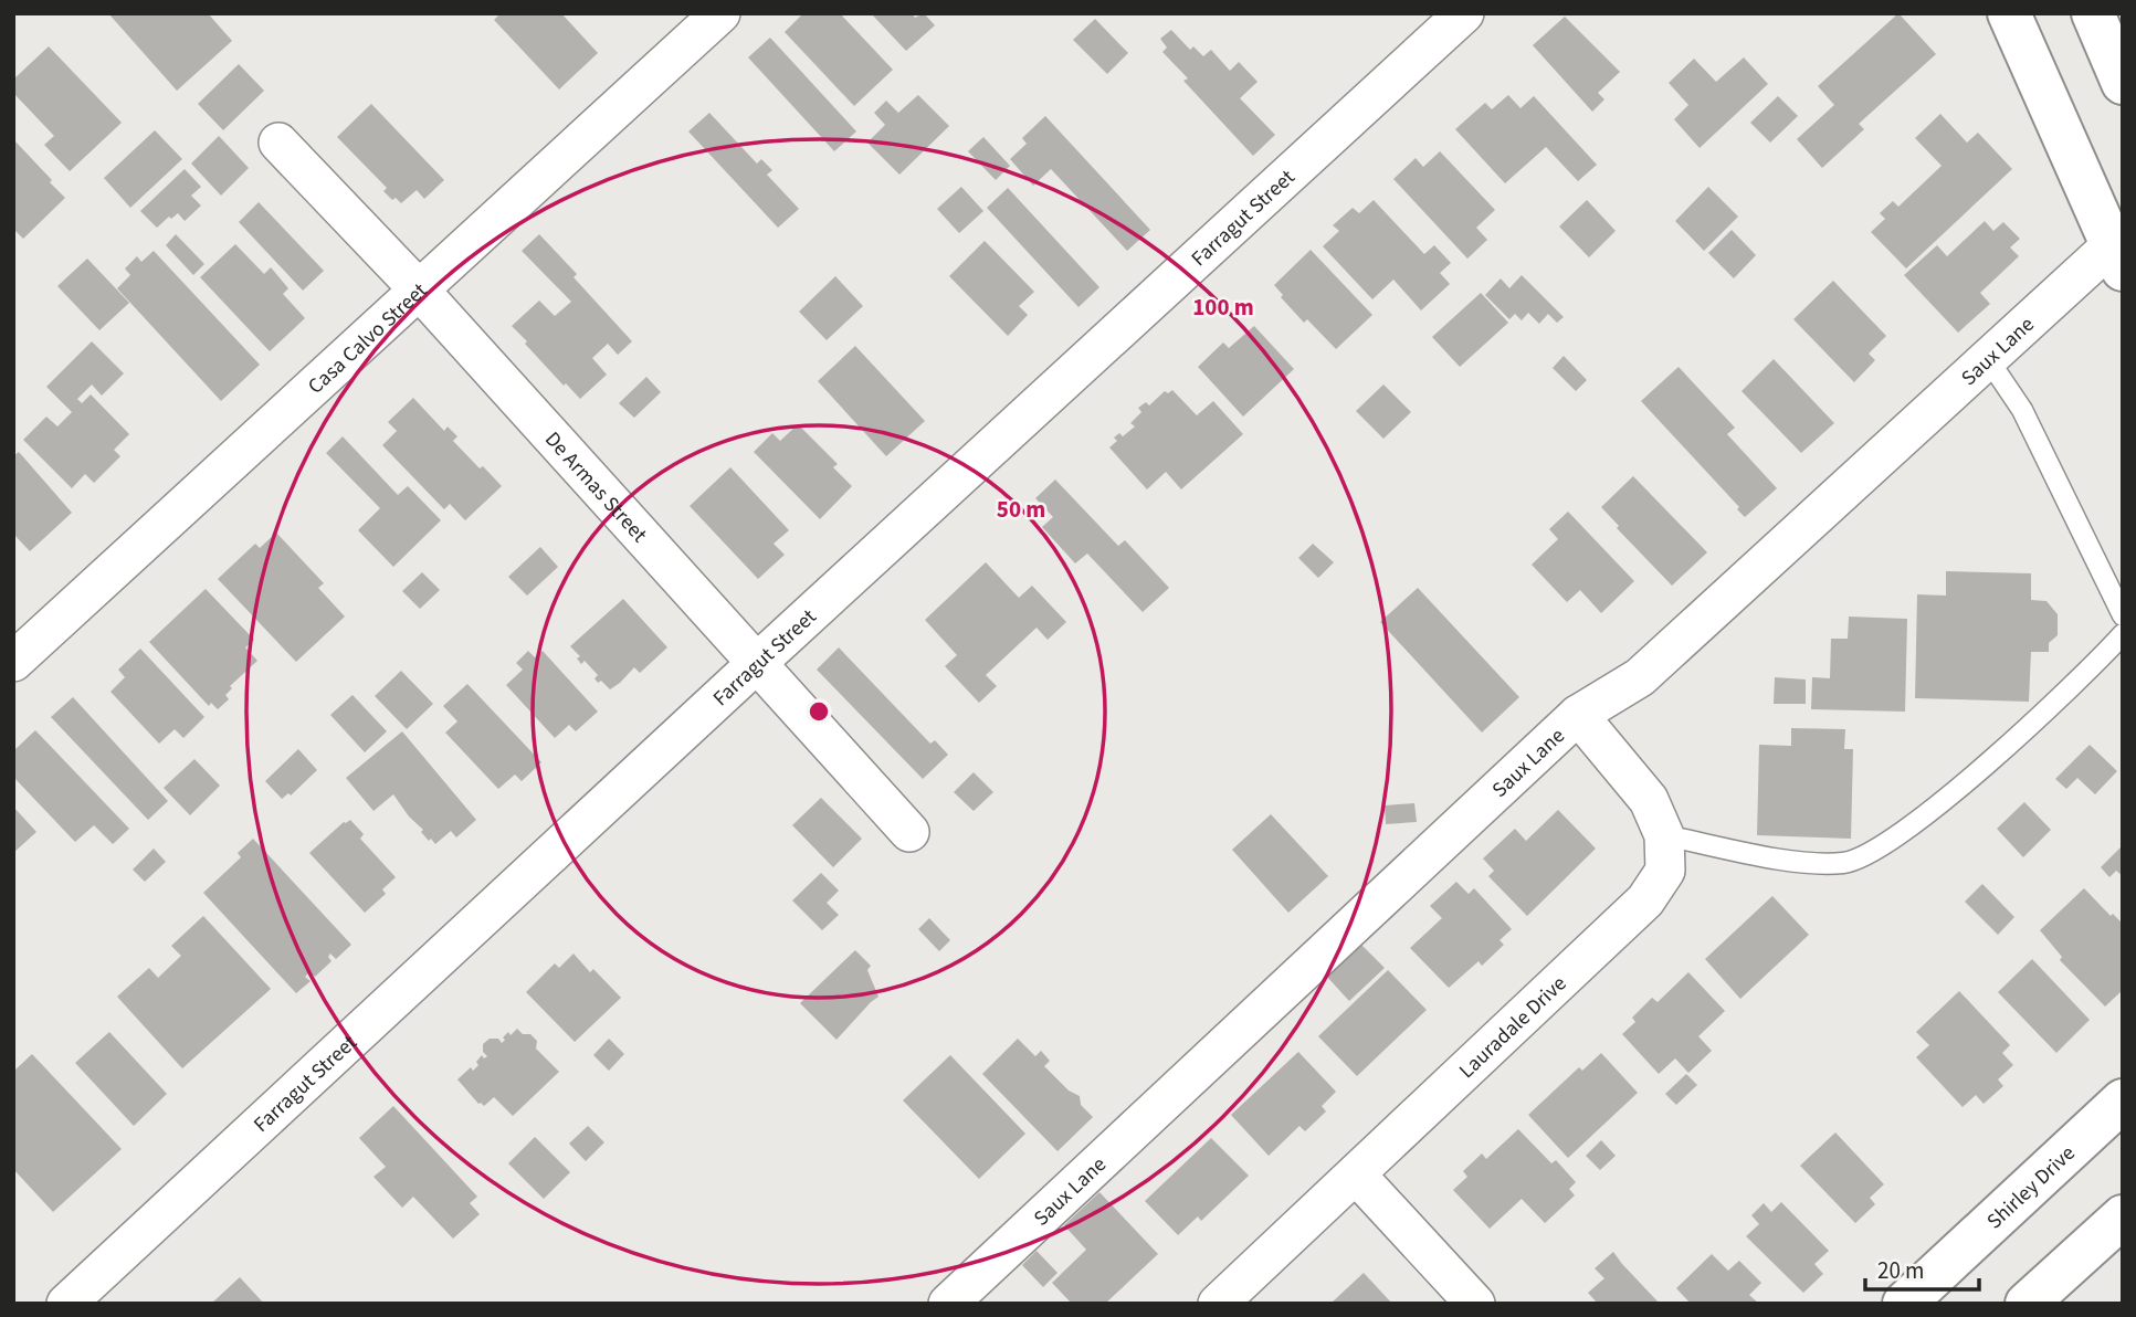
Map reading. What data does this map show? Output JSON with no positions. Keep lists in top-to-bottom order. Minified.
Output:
{"streets":{"street":["Farragut Street","Casa Calvo Street","Saux Lane","De Armas Street","Lauradale Drive","Shirley Drive"]},"crossings":[["Farragut Street","De Armas Street"],["Casa Calvo Street","De Armas Street"],["Saux Lane","Lauradale Drive"]],"scale_bar":"20 m","rings":["100 m","50 m"]}
